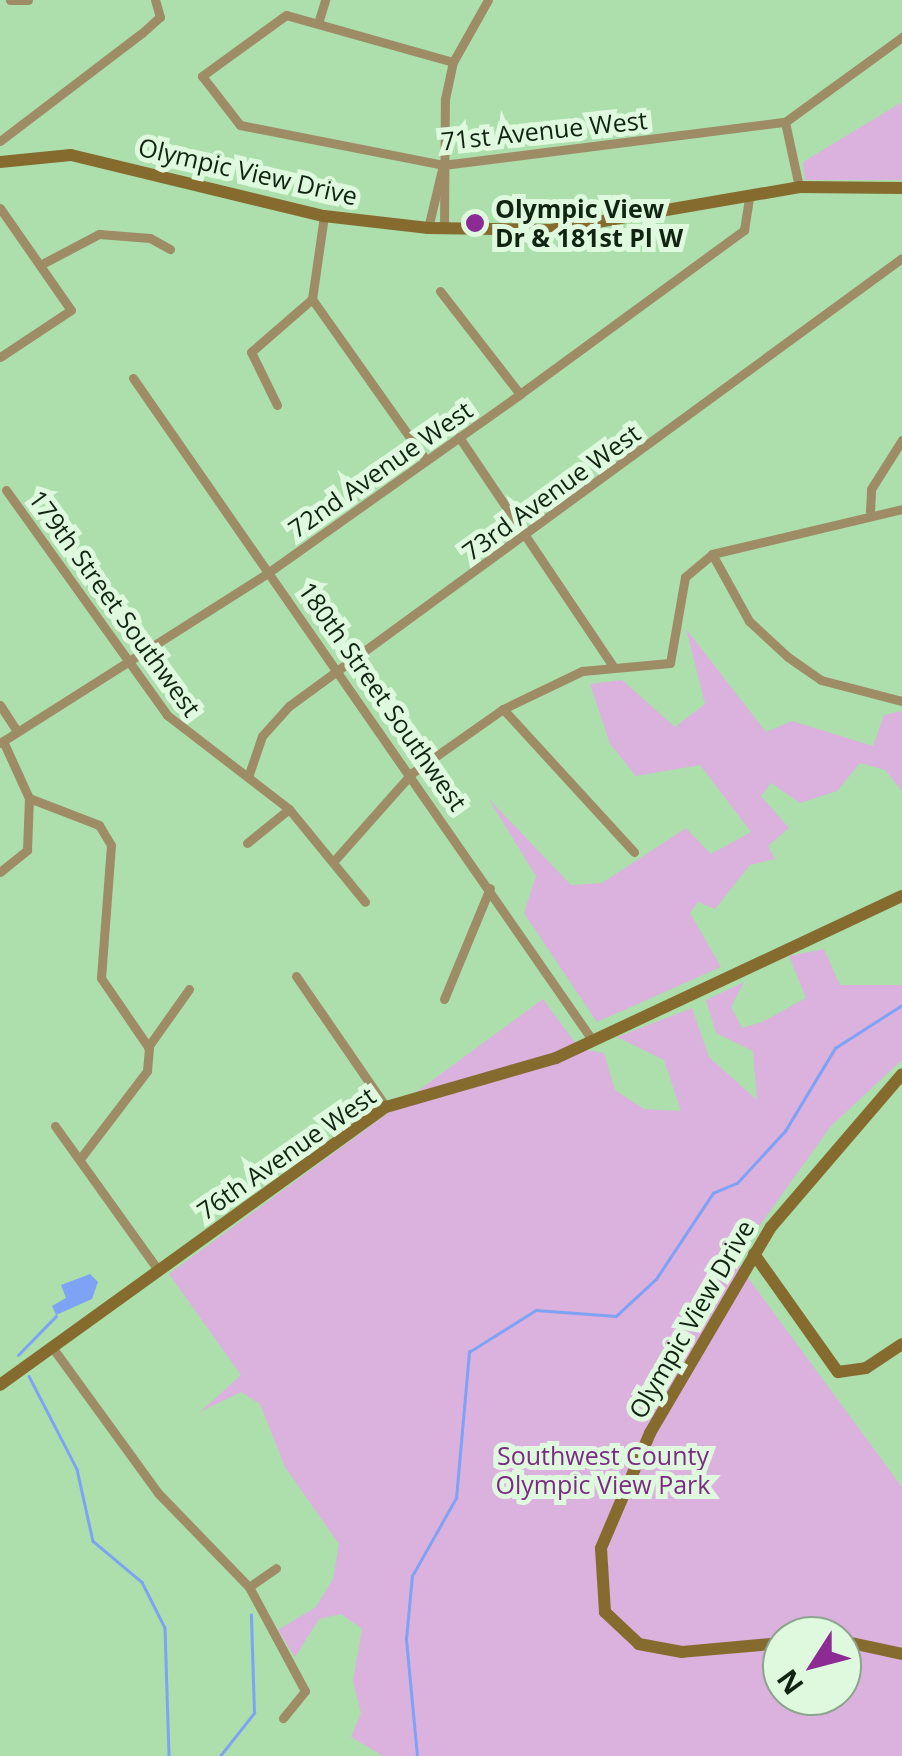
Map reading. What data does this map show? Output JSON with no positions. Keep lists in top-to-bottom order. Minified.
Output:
{"streets":{"main road":["Olympic View Drive","76th Avenue West"],"street":["71st Avenue West","72nd Avenue West","73rd Avenue West","179th Street Southwest","180th Street Southwest"]},"crossings":[["Olympic View Drive","72nd Avenue West"],["72nd Avenue West","179th Street Southwest"],["72nd Avenue West","180th Street Southwest"],["73rd Avenue West","179th Street Southwest"],["73rd Avenue West","180th Street Southwest"],["180th Street Southwest","76th Avenue West"]],"parks":["Southwest County Olympic View Park"],"places":["Olympic View Dr & 181st Pl W"],"north":"bottom left"}
